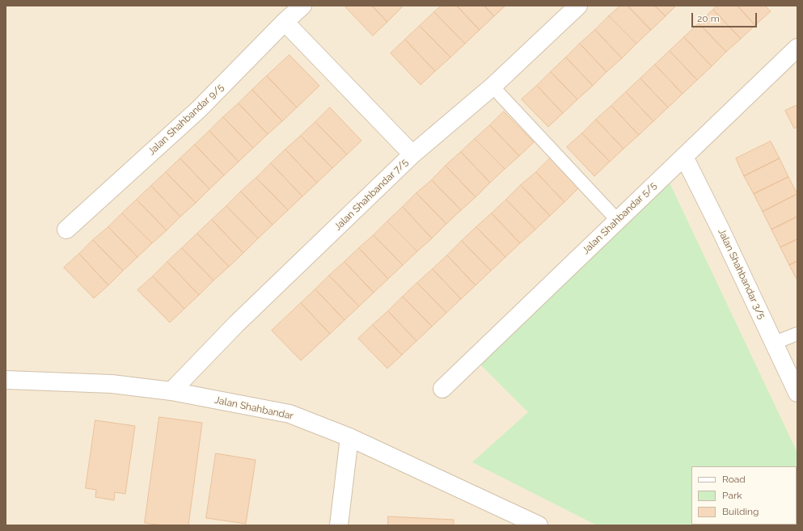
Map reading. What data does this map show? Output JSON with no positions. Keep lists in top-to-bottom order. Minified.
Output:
{"streets":{"street":["Jalan Shahbandar 9/5","Jalan Shahbandar 7/5","Jalan Shahbandar 5/5","Jalan Shahbandar 3/5","Jalan Shahbandar"]},"crossings":[["Jalan Shahbandar 7/5","Jalan Shahbandar"],["Jalan Shahbandar 5/5","Jalan Shahbandar 3/5"]],"legend":["Road","Park","Building"],"scale_bar":"20 m"}
